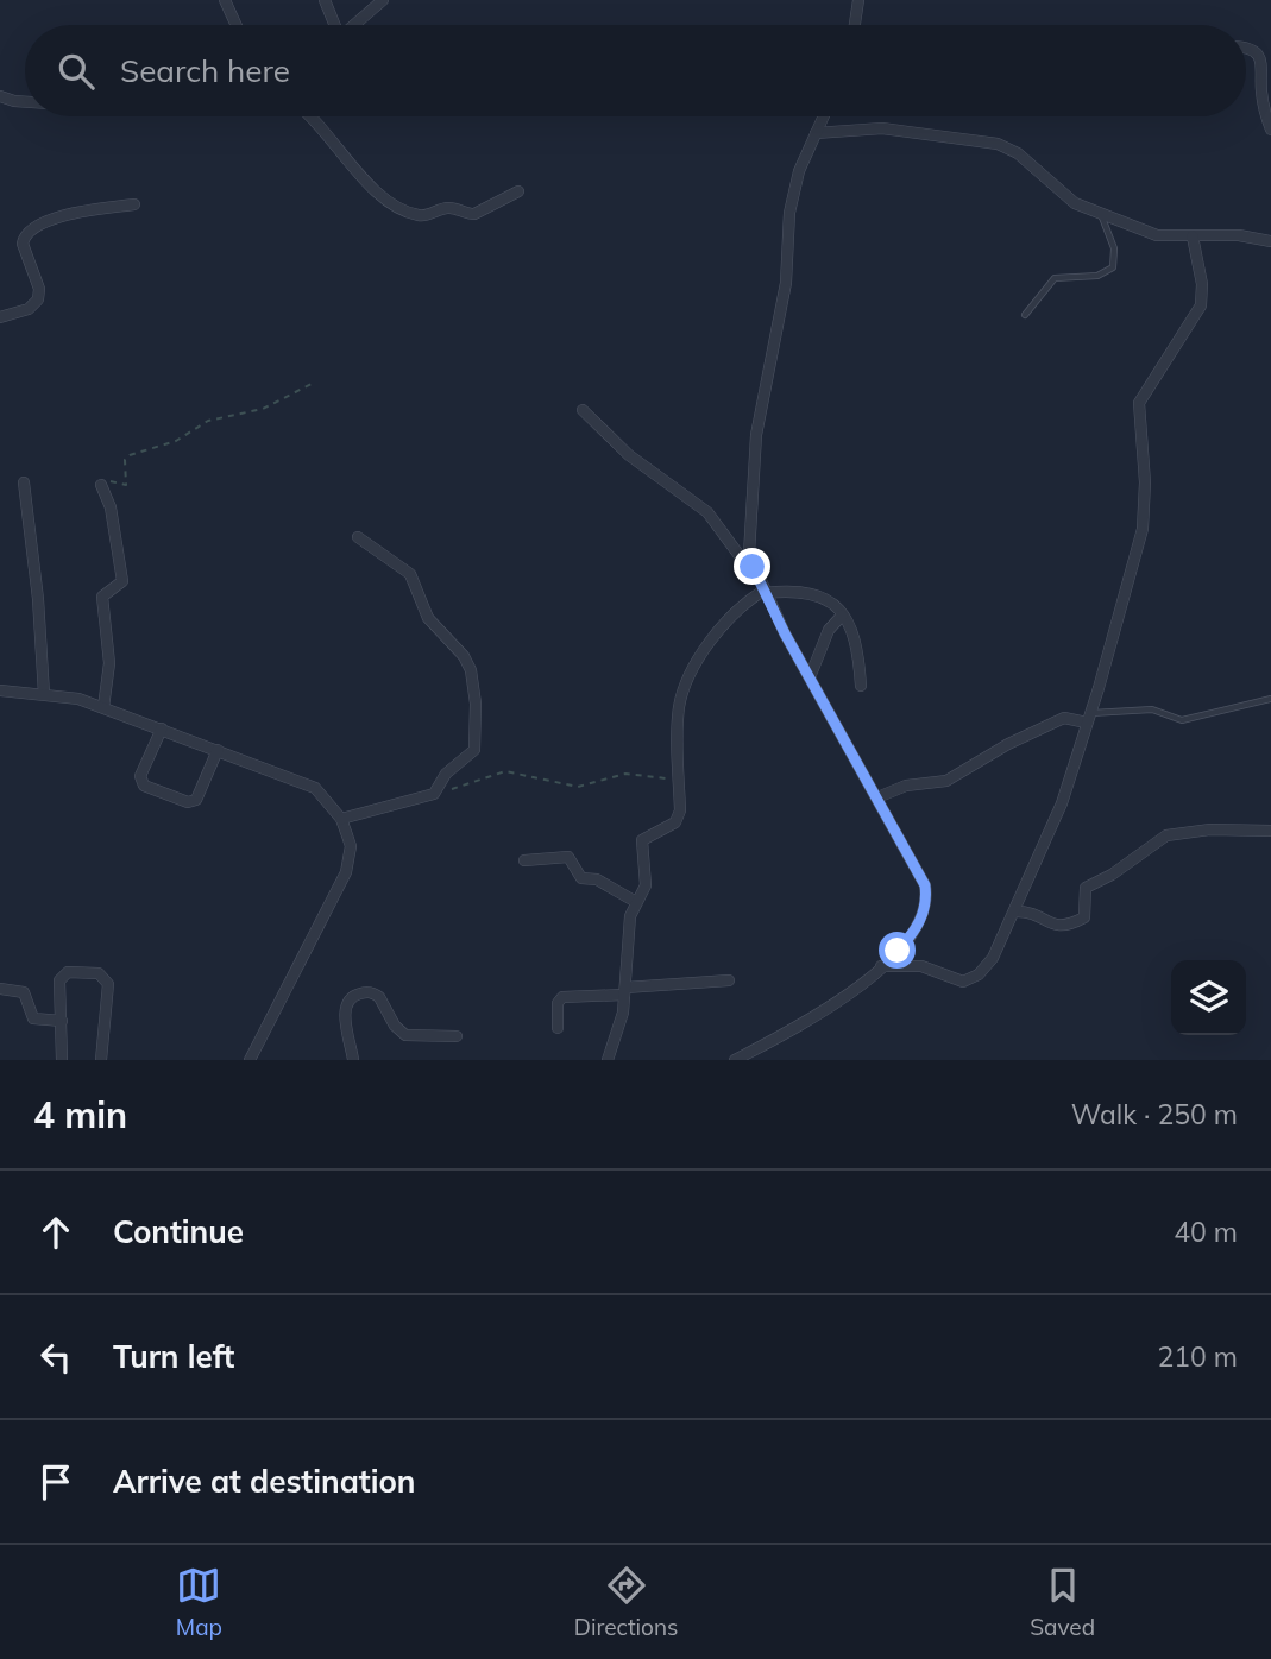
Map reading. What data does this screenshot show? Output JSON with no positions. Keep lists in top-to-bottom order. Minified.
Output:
{"page":{"search":"Search here","heading":["4 min","Walk · 250 m"],"list":[["Continue","40 m"],["Turn left","210 m"],"Arrive at destination"],"nav":["Map","Directions","Saved"]}}
